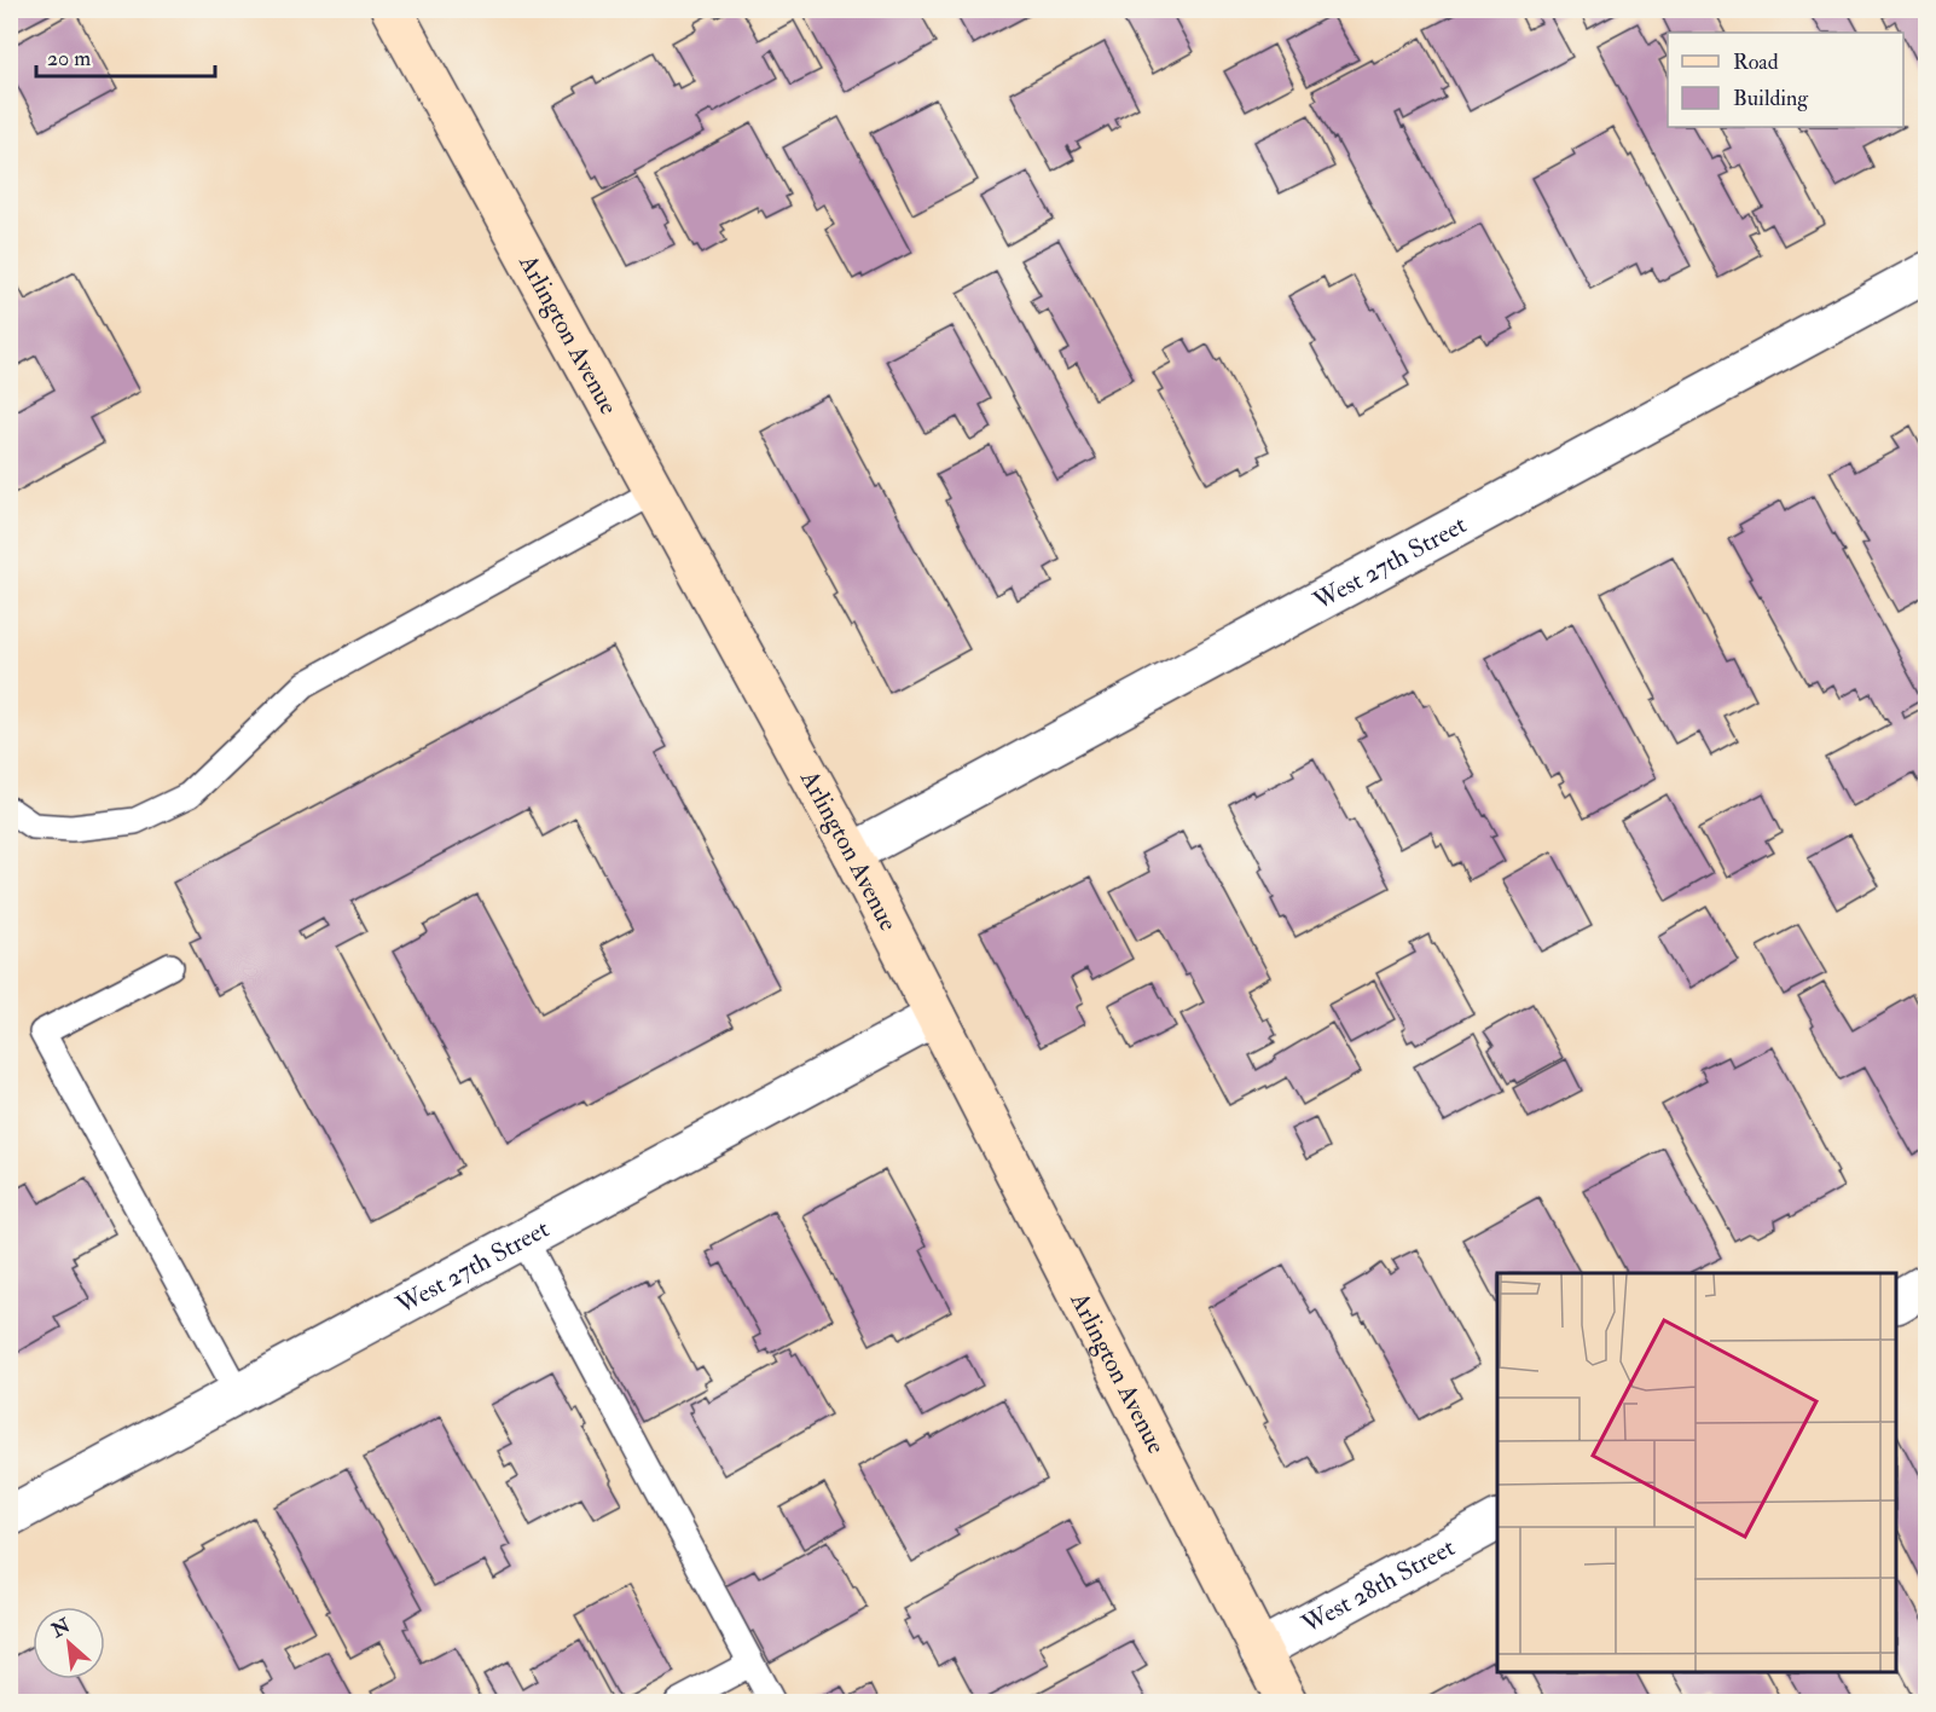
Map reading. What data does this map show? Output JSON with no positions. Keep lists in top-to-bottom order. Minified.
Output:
{"streets":{"main road":["Arlington Avenue"],"street":["West 27th Street","West 28th Street"]},"crossings":[["Arlington Avenue","West 27th Street"],["Arlington Avenue","West 28th Street"]],"legend":["Road","Building"],"scale_bar":"20 m","north":"top left"}
